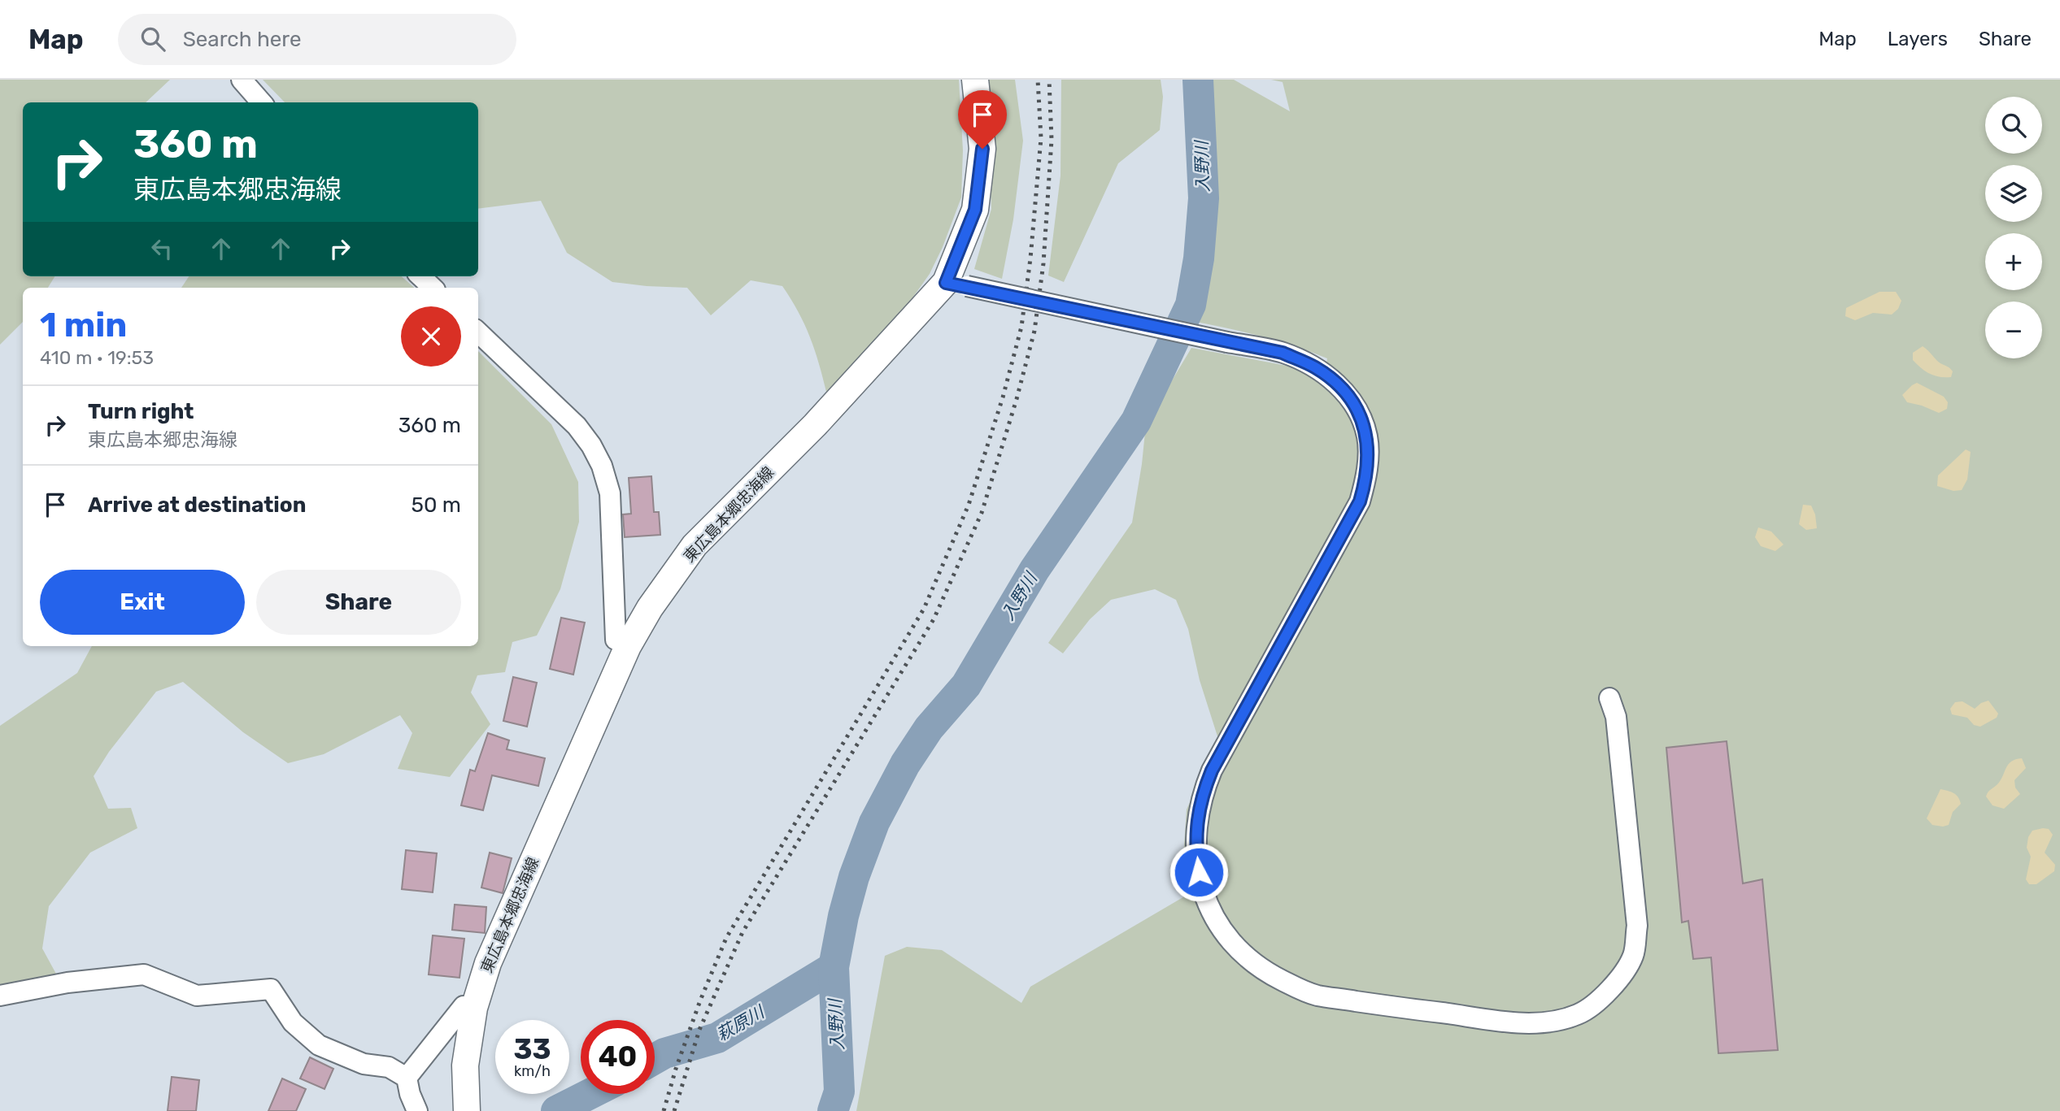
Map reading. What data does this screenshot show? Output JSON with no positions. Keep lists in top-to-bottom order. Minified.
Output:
{"streets":{"main road":["東広島本郷忠海線"]},"water":["入野川","萩原川"],"page":{"header":"Map","search":"Search here","nav":["Map","Layers","Share"],"map_buttons":["+","−"],"turn":["360 m","東広島本郷忠海線"],"heading":["1 min","410 m · 19:53"],"list":[{"name":"Turn right","note":"東広島本郷忠海線","value":"360 m"},{"name":"Arrive at destination","value":"50 m"}],"buttons":["Exit","Share"],"speed":"33 km/h","limit":"40"}}
